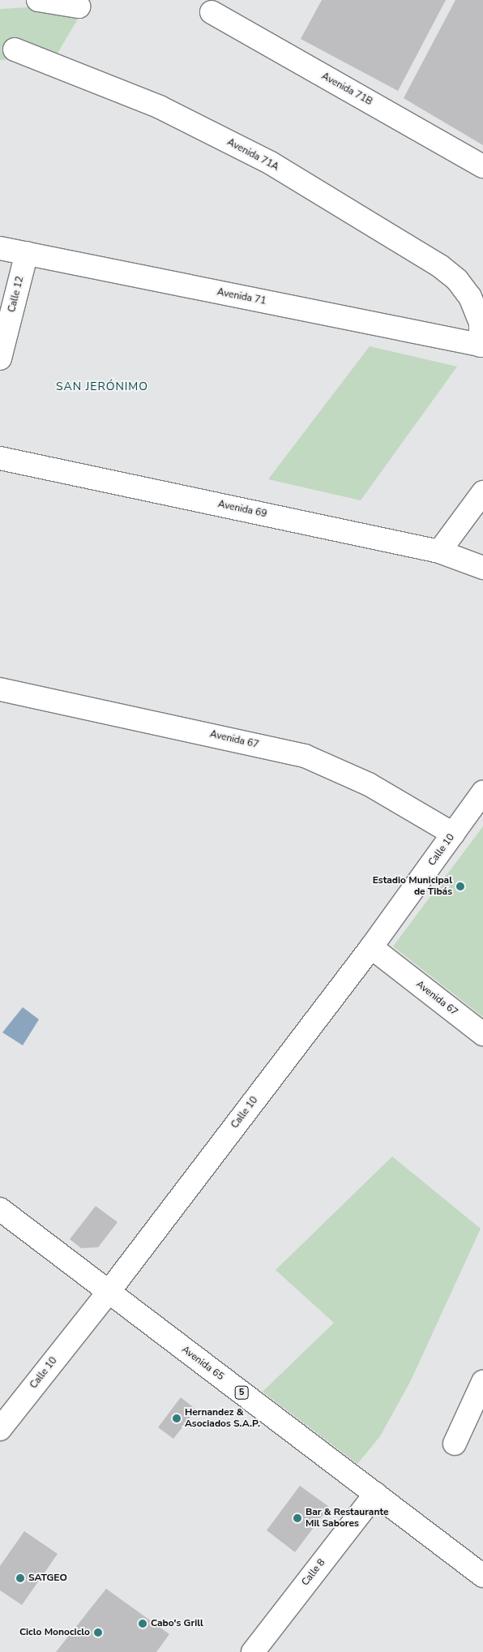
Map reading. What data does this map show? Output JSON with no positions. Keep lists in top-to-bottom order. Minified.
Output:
{"streets":{"street":["Avenida 71B","Avenida 71A","Calle 12","Avenida 71","Avenida 69","Avenida 67","Calle 10","Avenida 65","5","Calle 8"]},"crossings":[["Avenida 71A","Avenida 71"],["Calle 12","Avenida 71"],["Avenida 67","Calle 10"],["Calle 10","Avenida 65"],["Avenida 65","Calle 8"]],"districts":["SAN JERÓNIMO"],"places":["Estadio Municipal de Tibás","Hernandez & Asociados S.A.P.","Bar & Restaurante Mil Sabores","SATGEO","Cabo's Grill","Ciclo Monociclo"]}
